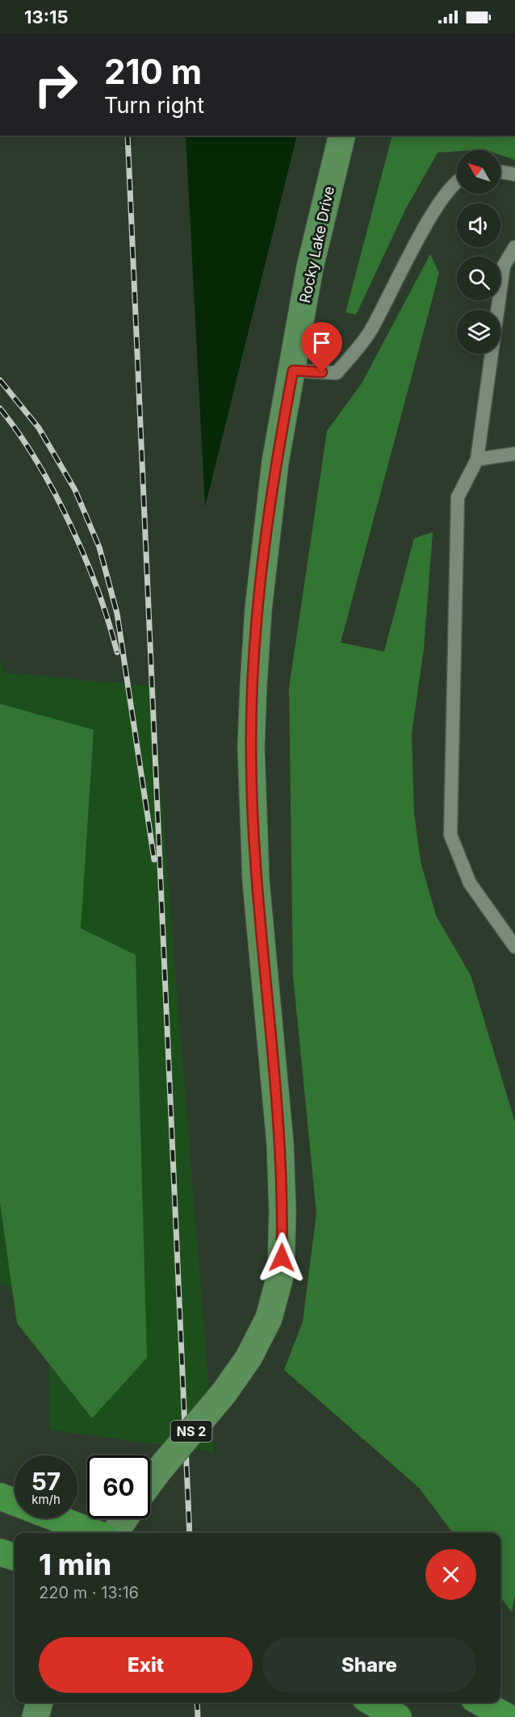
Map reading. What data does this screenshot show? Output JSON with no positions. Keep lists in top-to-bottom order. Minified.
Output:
{"streets":{"main road":["Rocky Lake Drive","NS 2"]},"north":"top left","page":{"status":"13:15","turn":["210 m","Turn right"],"speed":"57 km/h","limit":"60","heading":["1 min","220 m · 13:16"],"buttons":["Exit","Share"]}}
